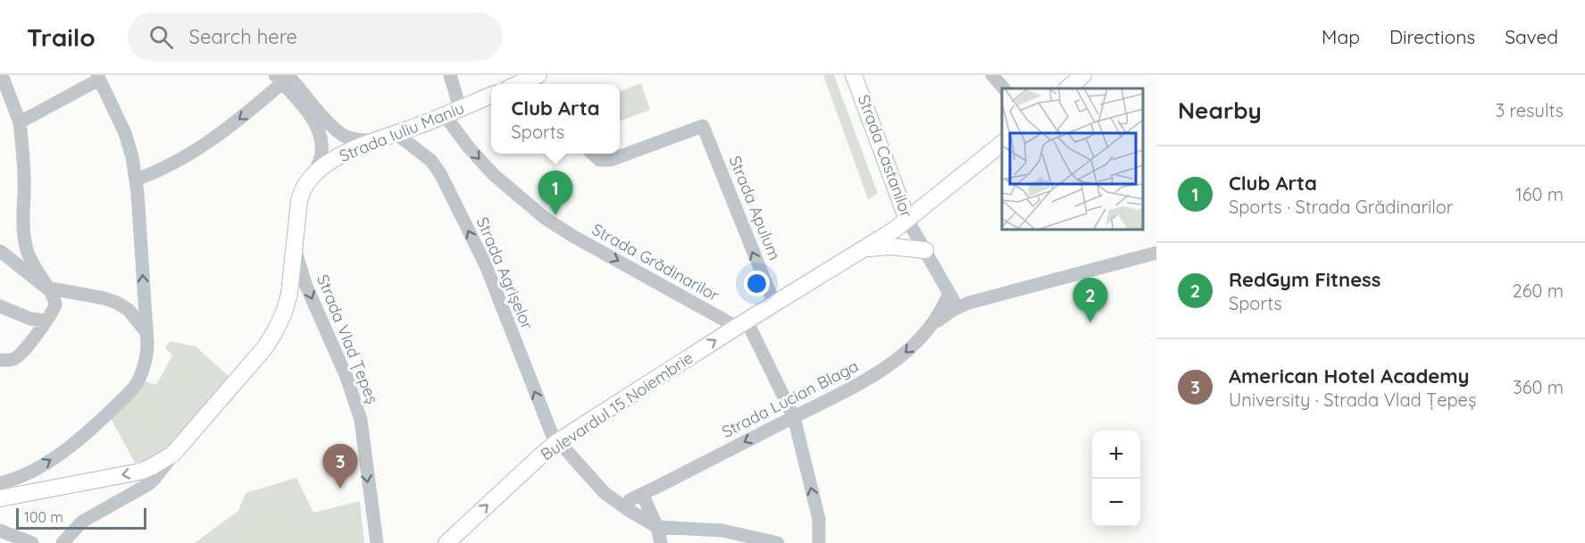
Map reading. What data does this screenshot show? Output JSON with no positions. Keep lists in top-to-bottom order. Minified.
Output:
{"streets":{"main road":["Strada Iuliu Maniu","Strada Castanilor","Bulevardul 15 Noiembrie"],"street":["Strada Apulum","Strada Grădinarilor","Strada Agrișelor","Strada Vlad Țepeș","Strada Lucian Blaga"]},"crossings":[["Strada Iuliu Maniu","Strada Grădinarilor"],["Strada Iuliu Maniu","Strada Agrișelor"],["Strada Iuliu Maniu","Strada Vlad Țepeș"],["Strada Castanilor","Strada Lucian Blaga"],["Strada Castanilor","Bulevardul 15 Noiembrie"],["Strada Apulum","Bulevardul 15 Noiembrie"],["Strada Grădinarilor","Bulevardul 15 Noiembrie"],["Strada Agrișelor","Strada Lucian Blaga"],["Strada Agrișelor","Bulevardul 15 Noiembrie"]],"one_way":["Strada Grădinarilor","Strada Agrișelor","Strada Vlad Țepeș","Strada Lucian Blaga","Bulevardul 15 Noiembrie"],"scale_bar":"100 m","page":{"header":"Trailo","search":"Search here","nav":["Map","Directions","Saved"],"heading":["Nearby","3 results"],"popup":["Club Arta","Sports"],"list":[{"mark":"1","name":"Club Arta","note":"Sports · Strada Grădinarilor","value":"160 m"},{"mark":"2","name":"RedGym Fitness","note":"Sports","value":"260 m"},{"mark":"3","name":"American Hotel Academy","note":"University · Strada Vlad Țepeș","value":"360 m"}],"pins":["1","2","3"],"map_buttons":["+","−"],"scale":"100 m"}}
